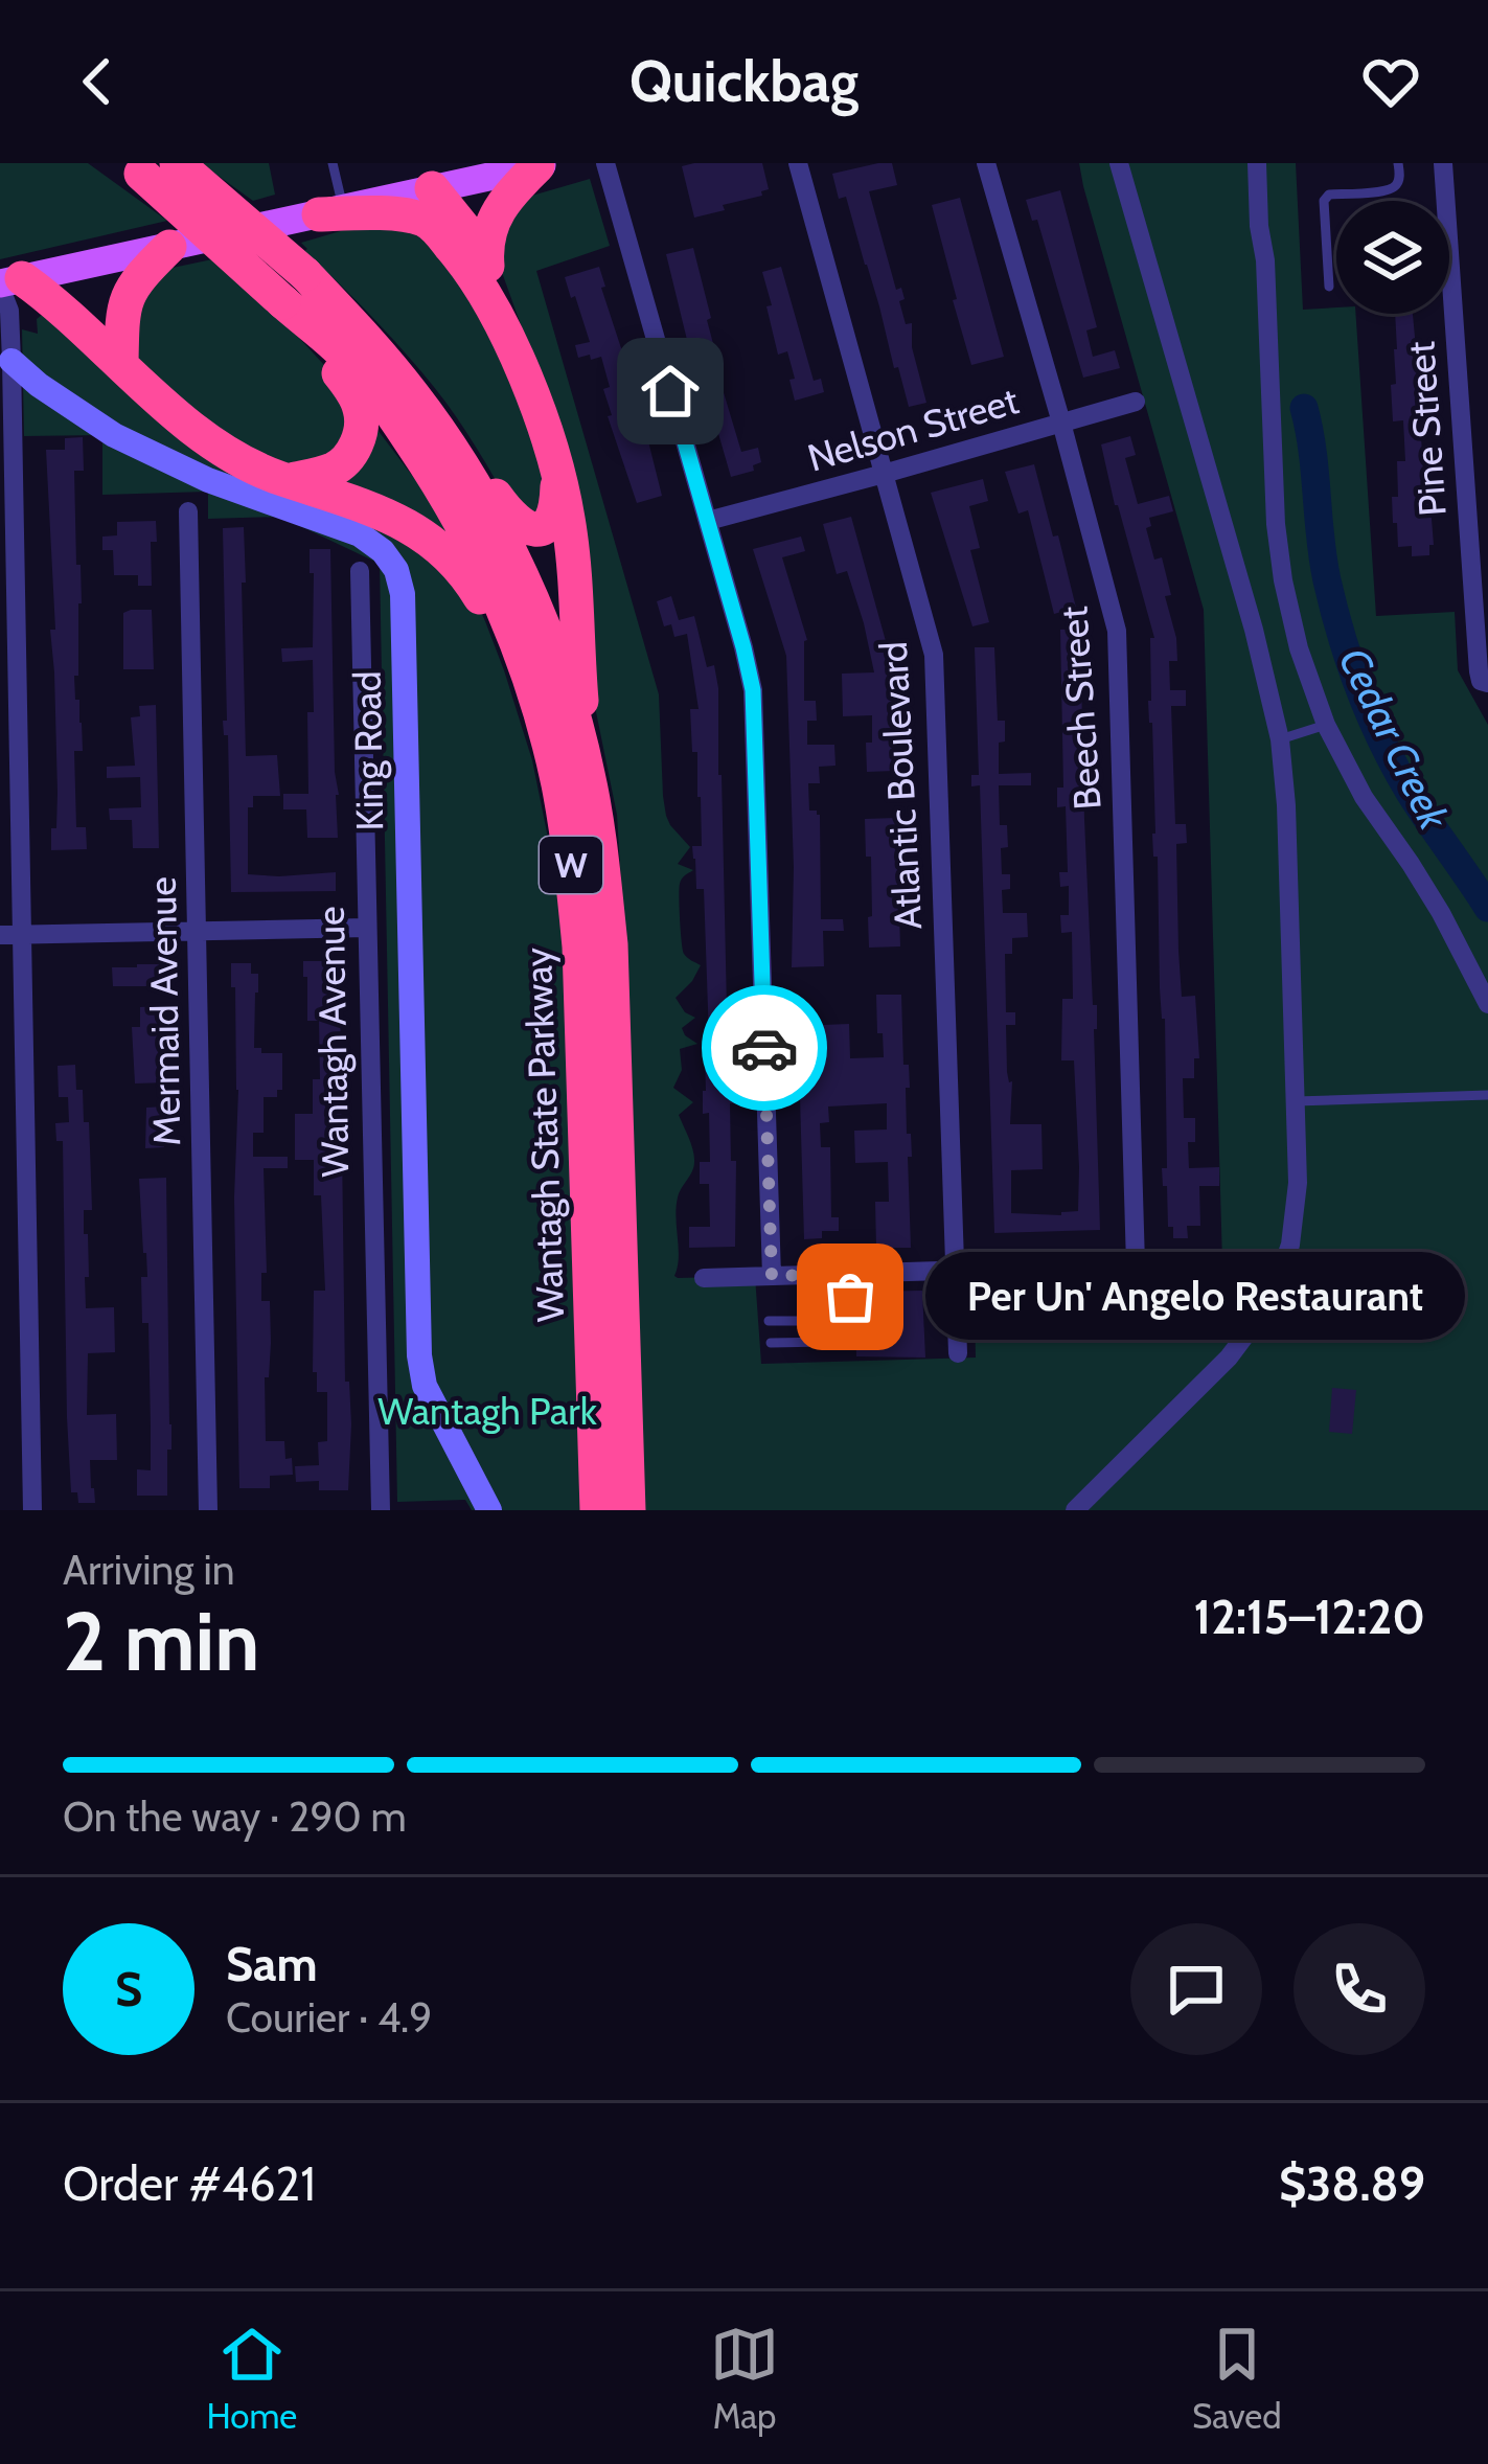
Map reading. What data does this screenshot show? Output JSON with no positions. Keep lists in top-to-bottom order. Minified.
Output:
{"streets":{"highway":["W","Wantagh State Parkway"],"street":["Nelson Street","Pine Street","Beech Street","King Road","Atlantic Boulevard","Mermaid Avenue","Wantagh Avenue"]},"crossings":[["Nelson Street","Beech Street"],["Nelson Street","Atlantic Boulevard"]],"water":["Cedar Creek"],"parks":["Wantagh Park"],"places":["Per Un' Angelo Restaurant"],"page":{"header":"Quickbag","bubble":"Per Un' Angelo Restaurant","heading":["2 min","Arriving in","12:15–12:20"],"panel":["Sam","Courier · 4.9","Order #4621","$38.89"],"bar":"On the way · 290 m","round":"S","tabs":["Home","Map","Saved"]}}
